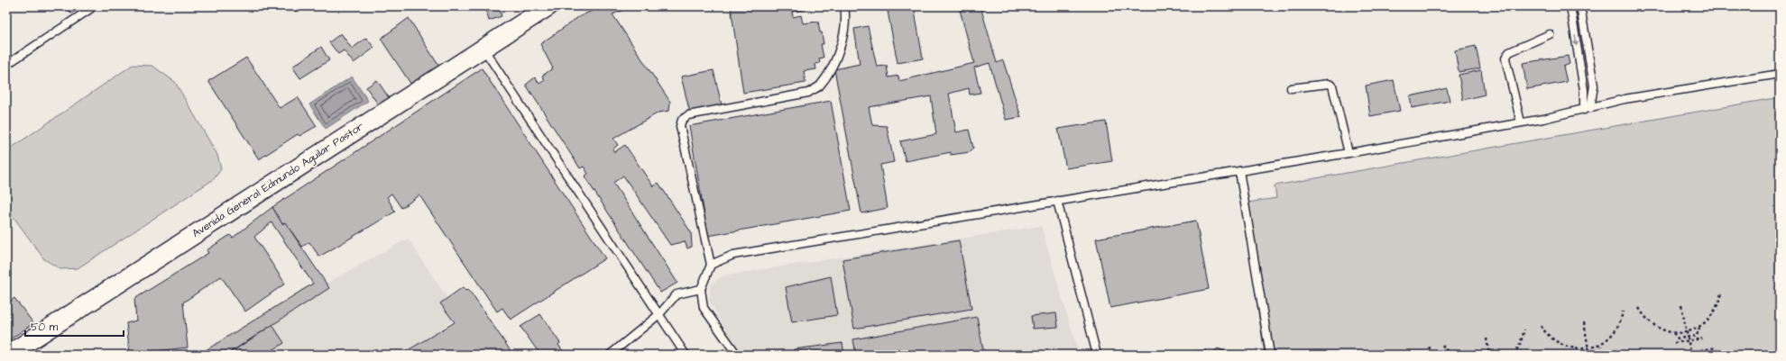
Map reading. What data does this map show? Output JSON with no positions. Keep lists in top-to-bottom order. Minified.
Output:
{"streets":{"street":["Avenida General Edmundo Aguilar Pastor"]},"scale_bar":"50 m"}
